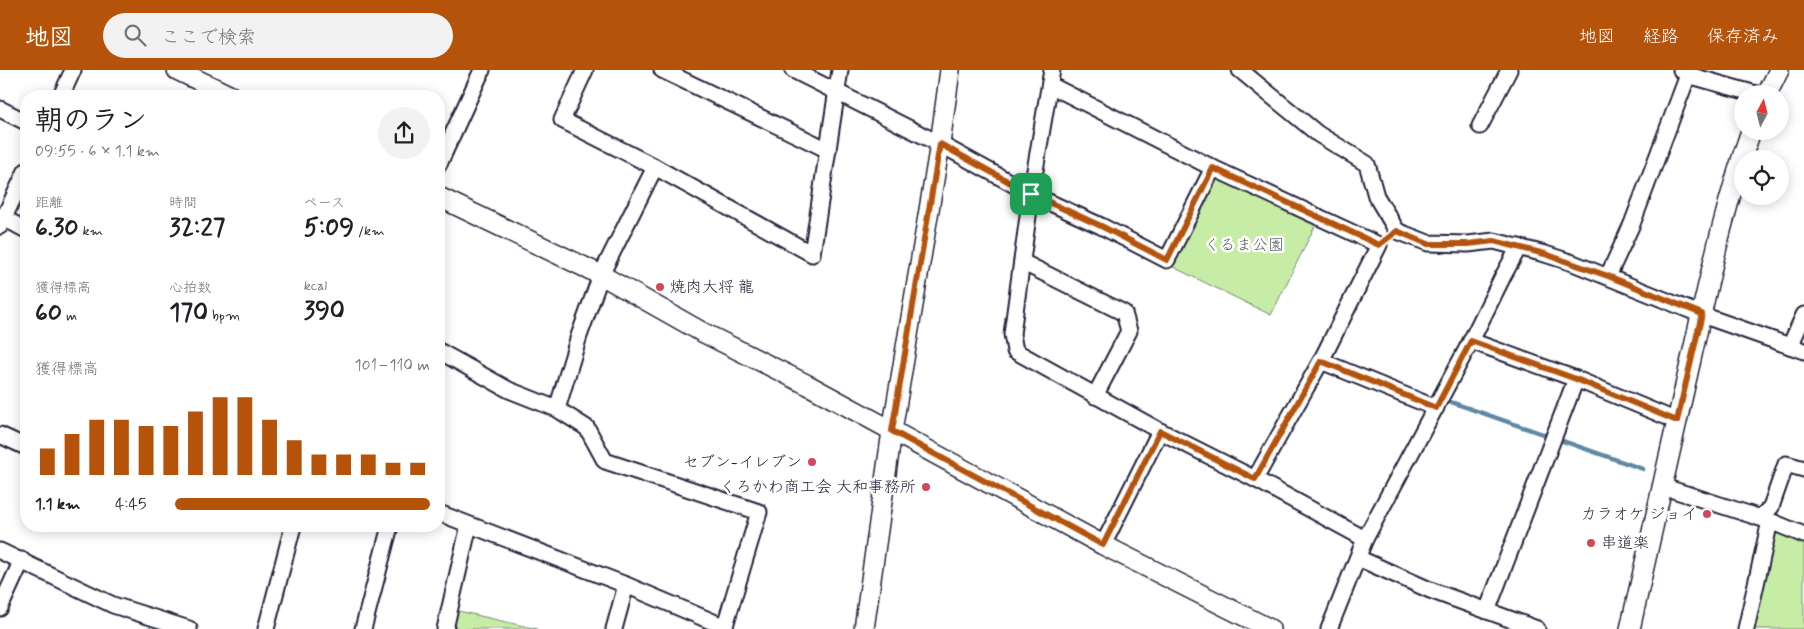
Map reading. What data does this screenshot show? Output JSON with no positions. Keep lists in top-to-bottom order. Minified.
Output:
{"parks":["くるま公園"],"places":["焼肉大将 龍","セブン-イレブン","くろかわ商工会 大和事務所","カラオケ ジョイ","串道楽"],"north":"top","page":{"header":"地図","search":"ここで検索","nav":["地図","経路","保存済み"],"heading":["朝のラン","09:55 · 6 × 1.1 km"],"stats":[["距離","6.30 km"],["時間","32:27"],["ペース","5:09 /km"],["獲得標高","60 m"],["心拍数","170 bpm"],["kcal","390"]],"chart":["獲得標高","101–110 m"],"list":[{"name":"1.1 km","note":"4:45"}]}}
